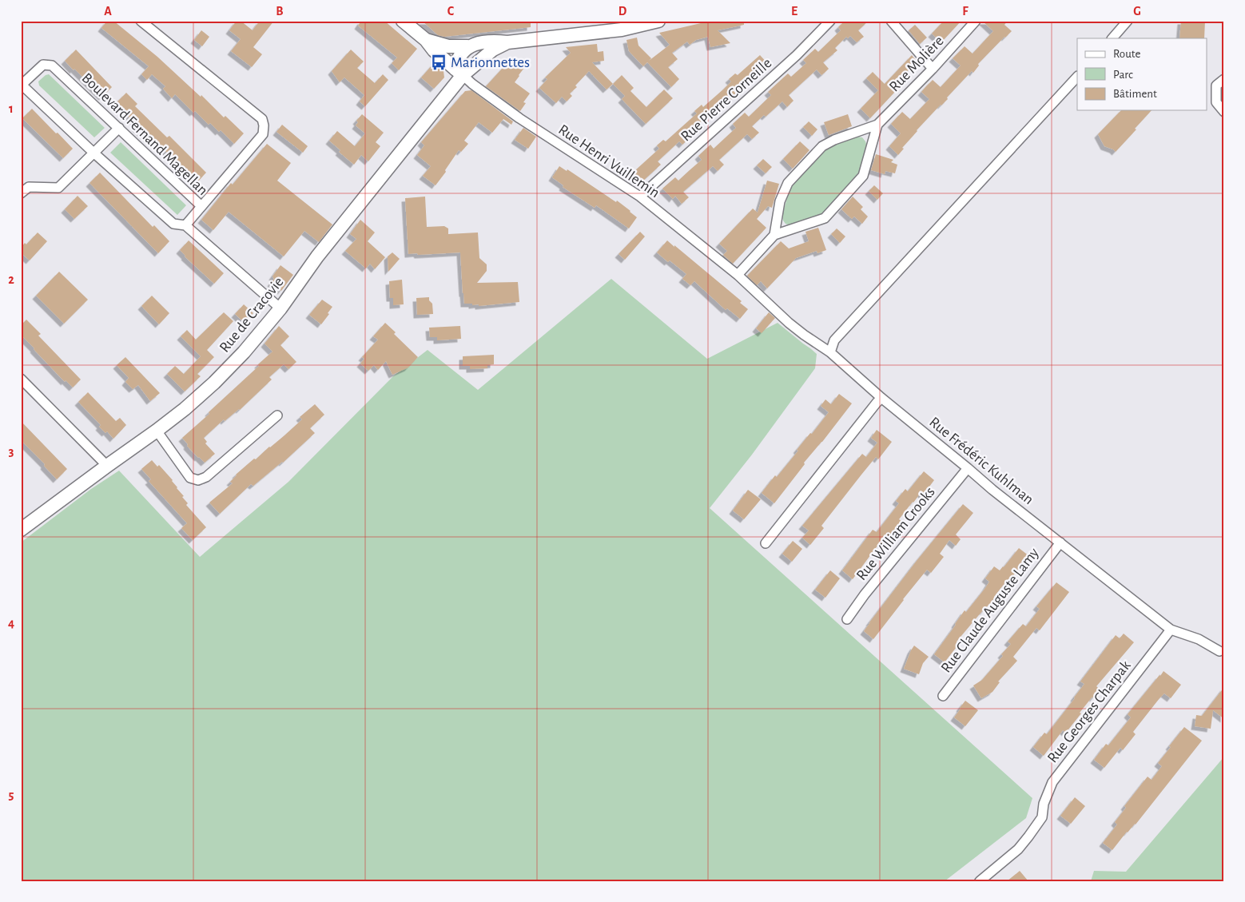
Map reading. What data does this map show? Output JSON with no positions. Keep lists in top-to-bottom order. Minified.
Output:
{"streets":{"street":["Rue Molière","Rue Pierre Corneille","Boulevard Fernand Magellan","Rue Henri Vuillemin","Rue de Cracovie","Rue Frédéric Kuhlman","Rue William Crooks","Rue Claude Auguste Lamy","Rue Georges Charpak"]},"crossings":[["Rue Molière","Rue Henri Vuillemin"],["Rue Molière","Rue Frédéric Kuhlman"],["Rue Pierre Corneille","Rue Henri Vuillemin"],["Rue Henri Vuillemin","Rue de Cracovie"],["Rue Henri Vuillemin","Rue Frédéric Kuhlman"],["Rue Frédéric Kuhlman","Rue William Crooks"],["Rue Frédéric Kuhlman","Rue Claude Auguste Lamy"],["Rue Frédéric Kuhlman","Rue Georges Charpak"]],"places":{"bus stop":["Marionnettes"]},"legend":["Route","Parc","Bâtiment"],"grid":{"columns":["A","B","C","D","E","F","G"],"rows":["1","2","3","4","5"]}}
